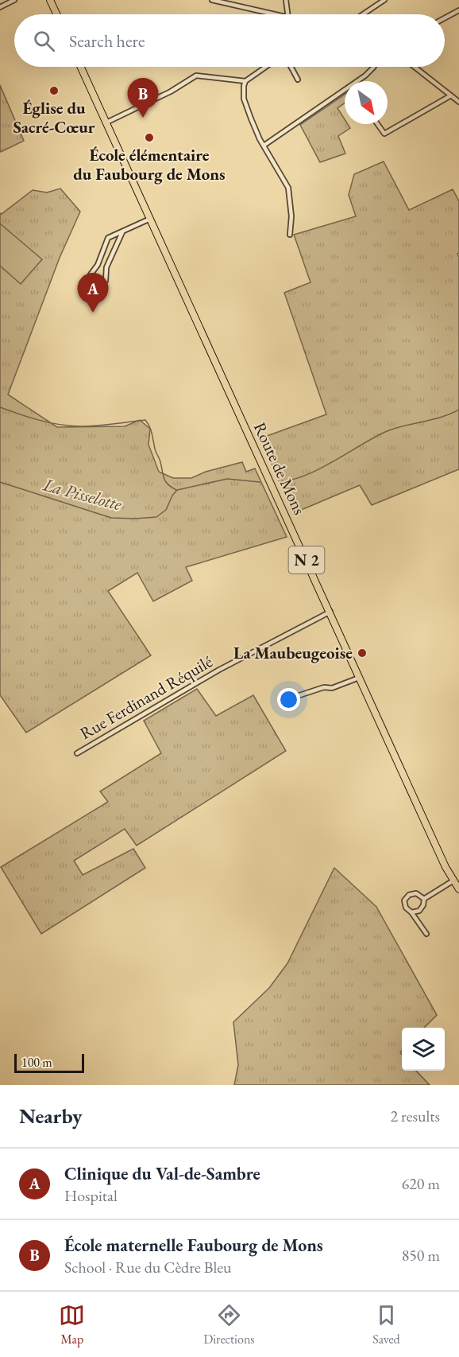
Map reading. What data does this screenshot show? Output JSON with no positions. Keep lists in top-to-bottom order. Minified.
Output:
{"streets":{"main road":["Route de Mons","N 2"],"street":["Rue Ferdinand Réquilé"]},"crossings":[["Route de Mons","Rue Ferdinand Réquilé"]],"water":["La Pisselotte"],"places":["Église du Sacré-Cœur","École élémentaire du Faubourg de Mons","La Maubeugeoise"],"scale_bar":"100 m","north":"bottom right","page":{"search":"Search here","pins":["B","A"],"scale":"100 m","heading":["Nearby","2 results"],"list":[{"mark":"A","name":"Clinique du Val-de-Sambre","note":"Hospital","value":"620 m"},{"mark":"B","name":"École maternelle Faubourg de Mons","note":"School · Rue du Cèdre Bleu","value":"850 m"}],"nav":["Map","Directions","Saved"]}}
